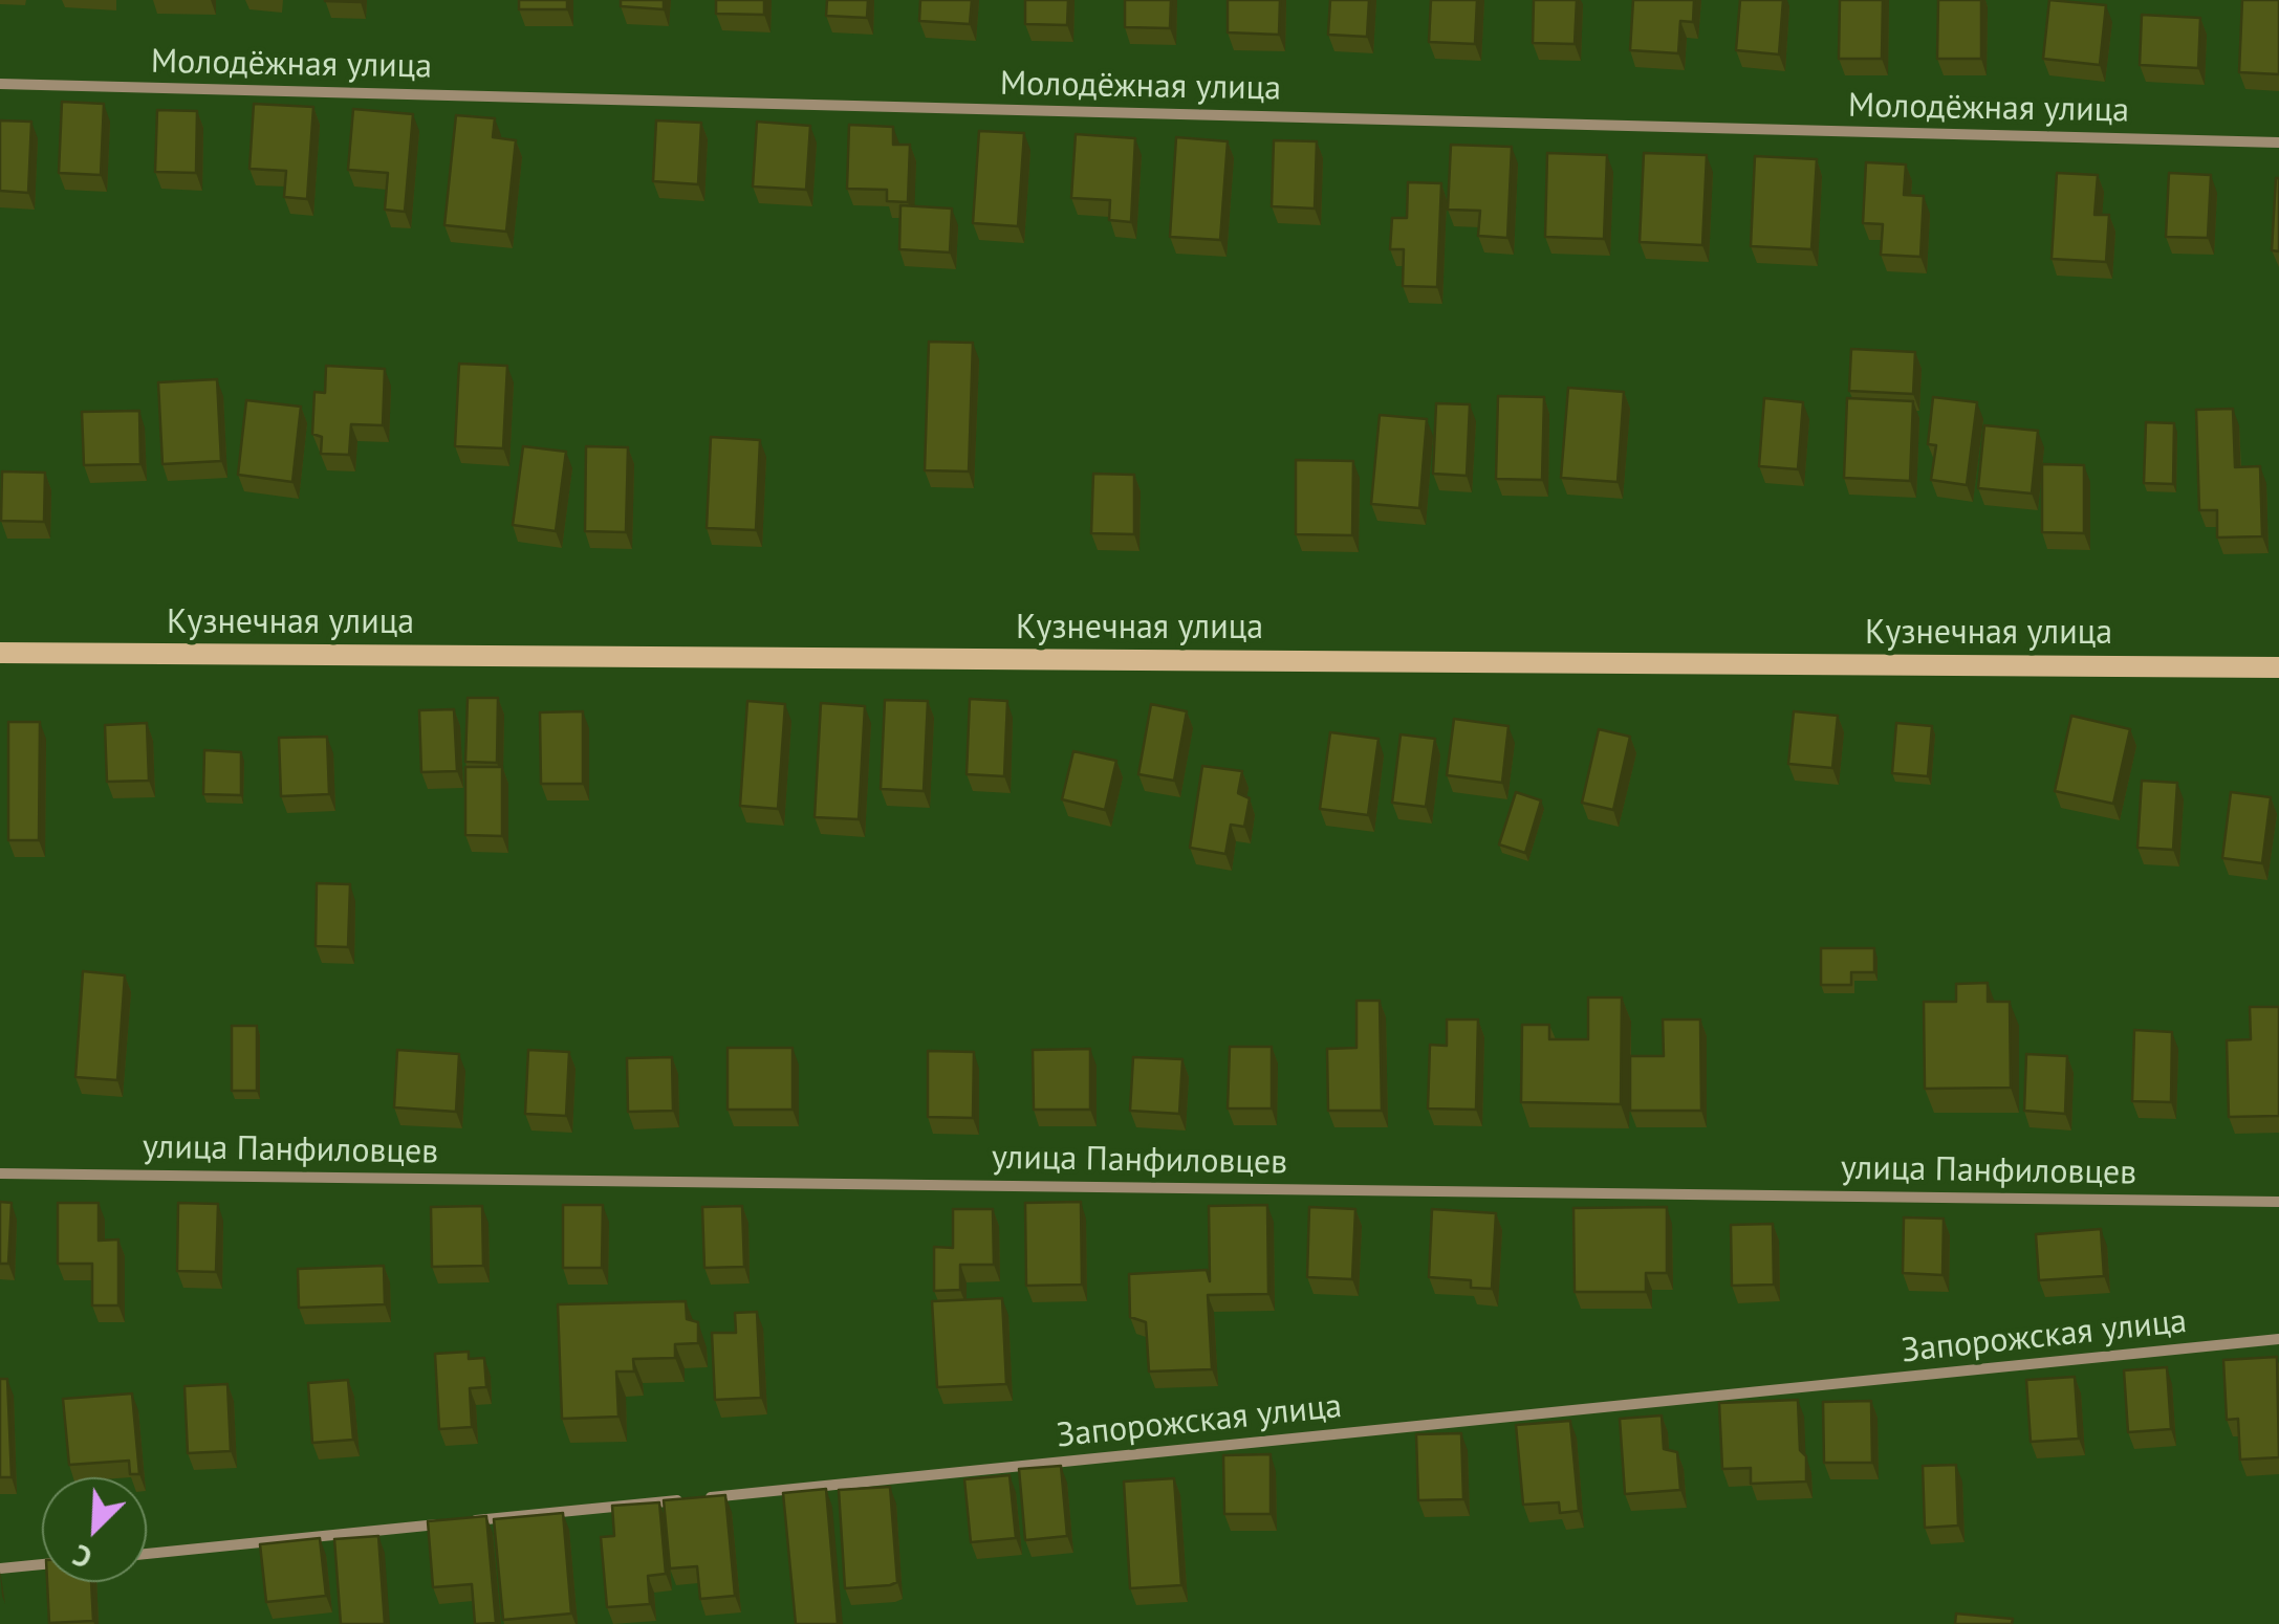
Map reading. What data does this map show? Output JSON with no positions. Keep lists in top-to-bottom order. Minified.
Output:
{"streets":{"main road":["Кузнечная улица"],"street":["Молодёжная улица","улица Панфиловцев","Запорожская улица"]},"north":"bottom left"}
